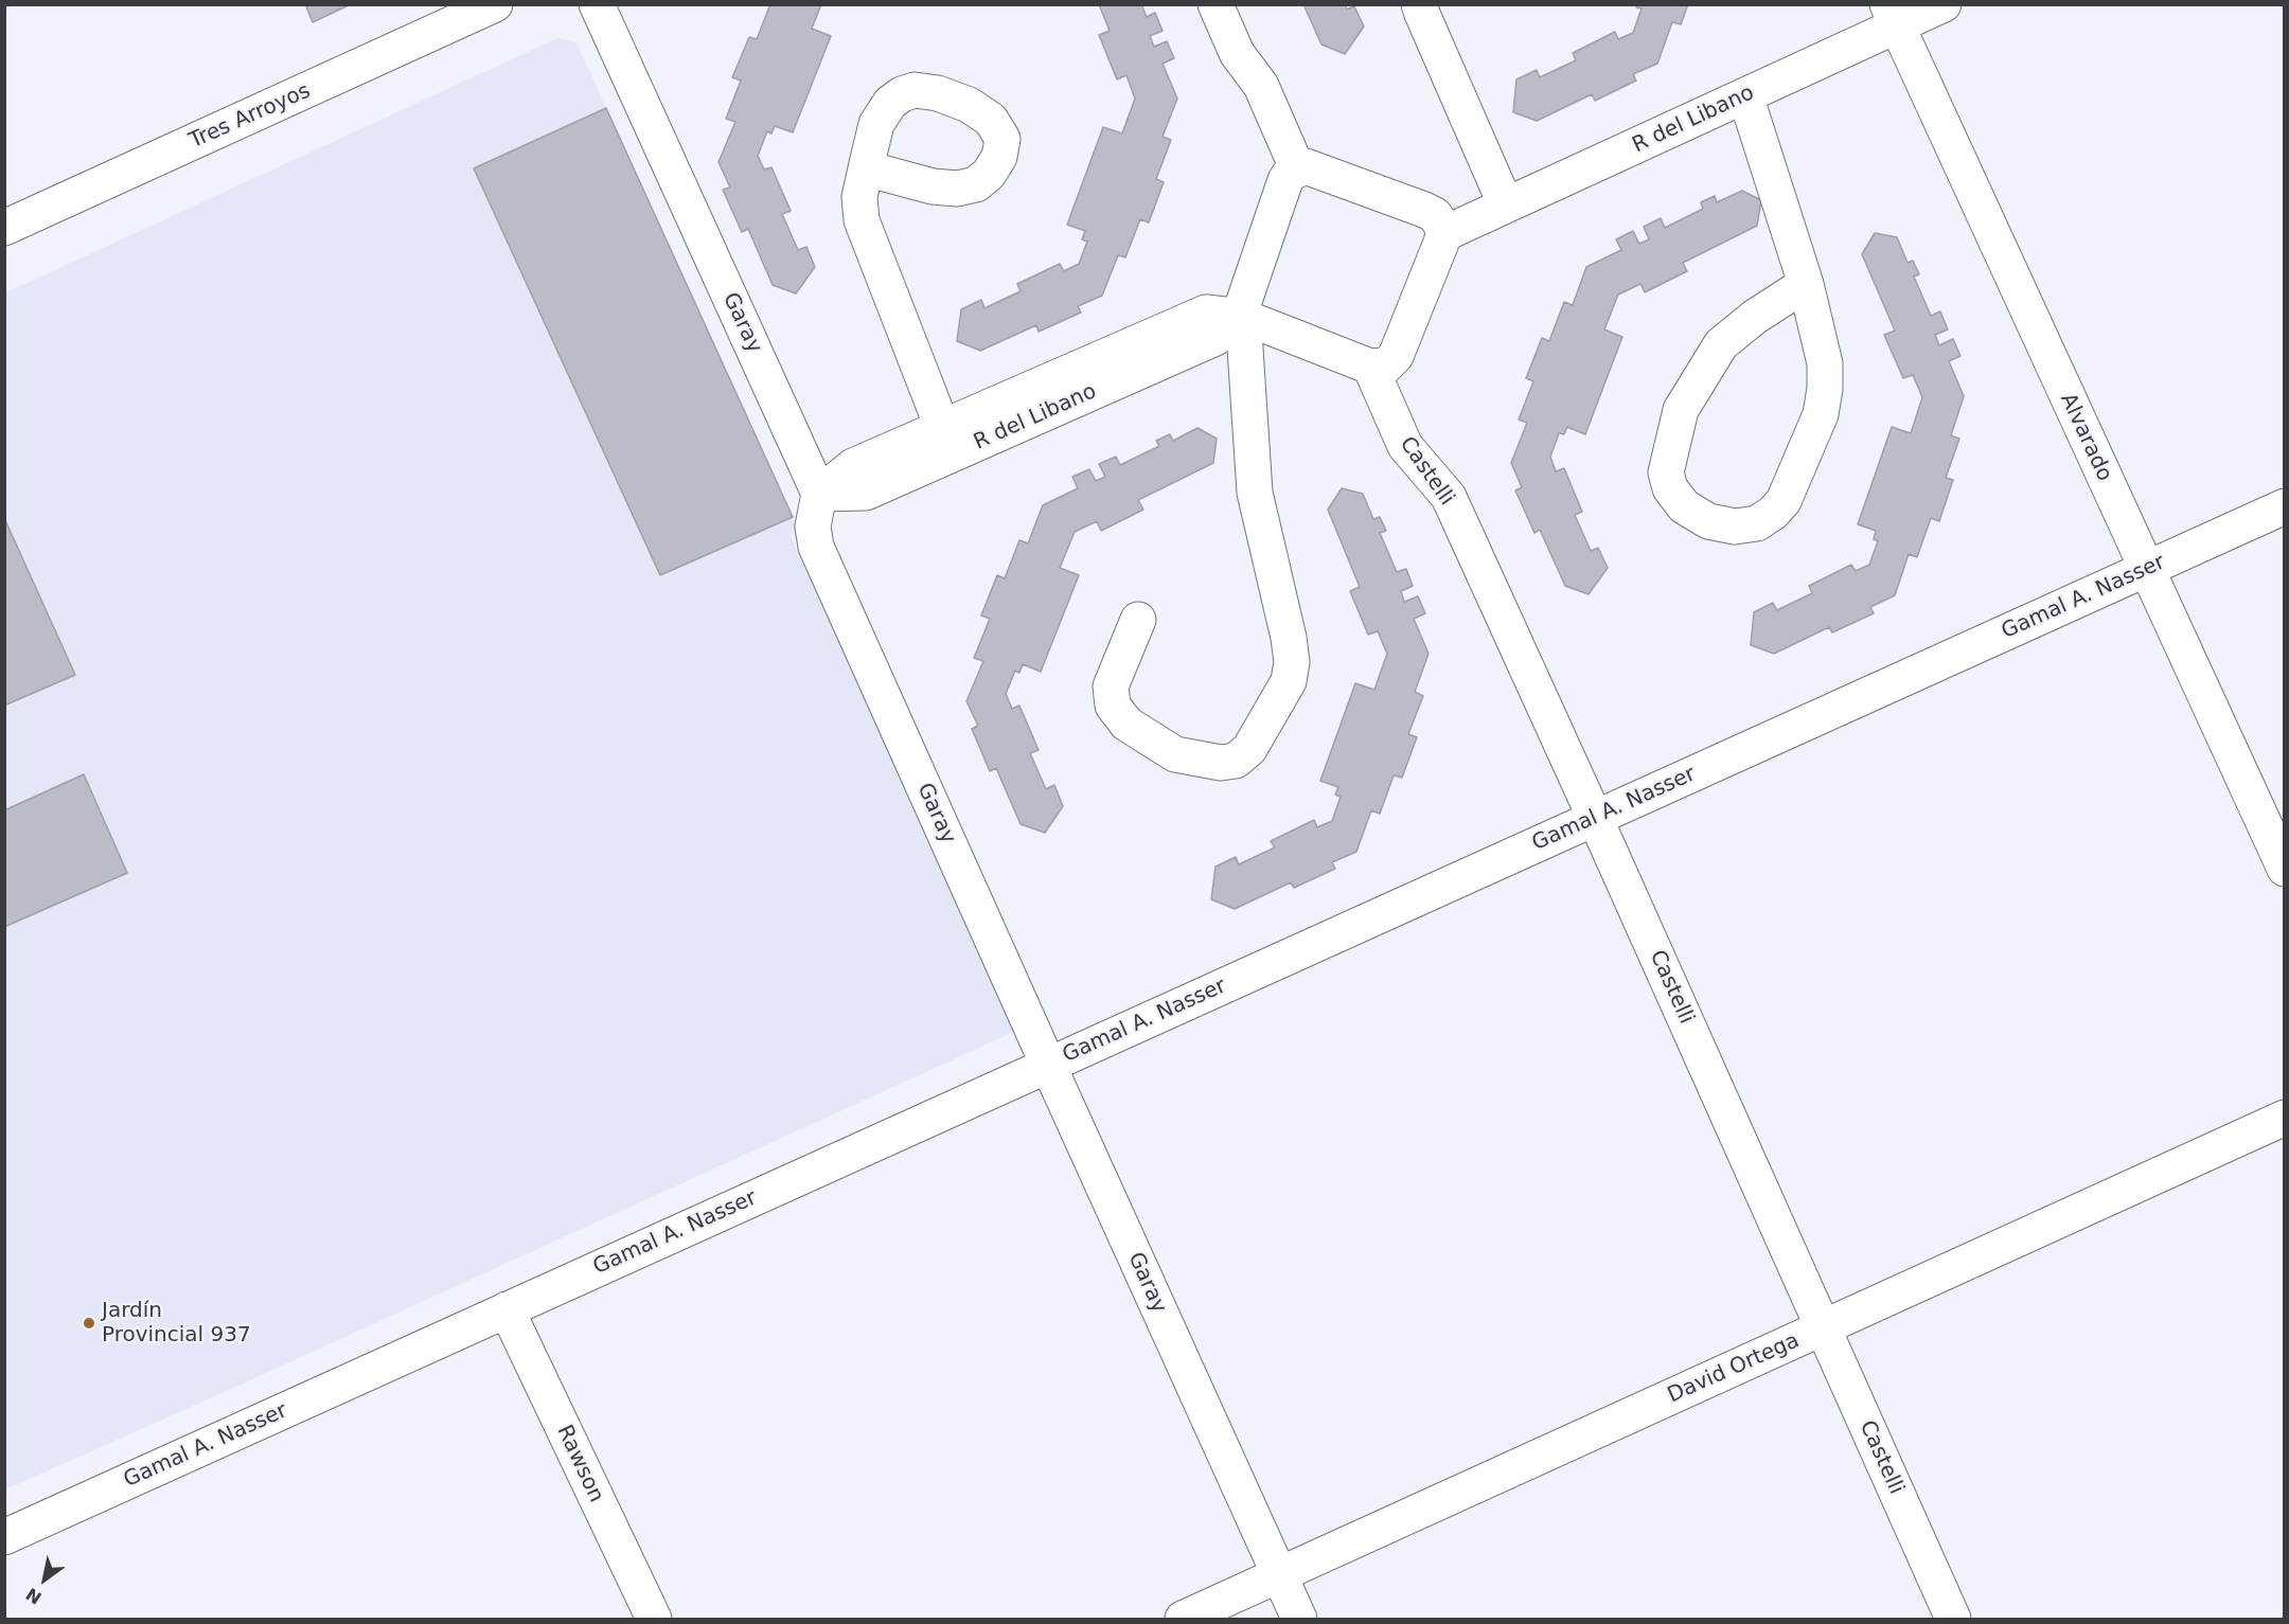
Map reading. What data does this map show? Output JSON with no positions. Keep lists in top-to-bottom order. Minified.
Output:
{"streets":{"street":["Tres Arroyos","R del Libano","Garay","Alvarado","Castelli","Gamal A. Nasser","David Ortega","Rawson"]},"crossings":[["R del Libano","Garay"],["R del Libano","Alvarado"],["Garay","Gamal A. Nasser"],["Garay","David Ortega"],["Alvarado","Gamal A. Nasser"],["Castelli","Gamal A. Nasser"],["Castelli","David Ortega"],["Gamal A. Nasser","Rawson"]],"places":["Jardín Provincial 937"],"north":"bottom left"}
